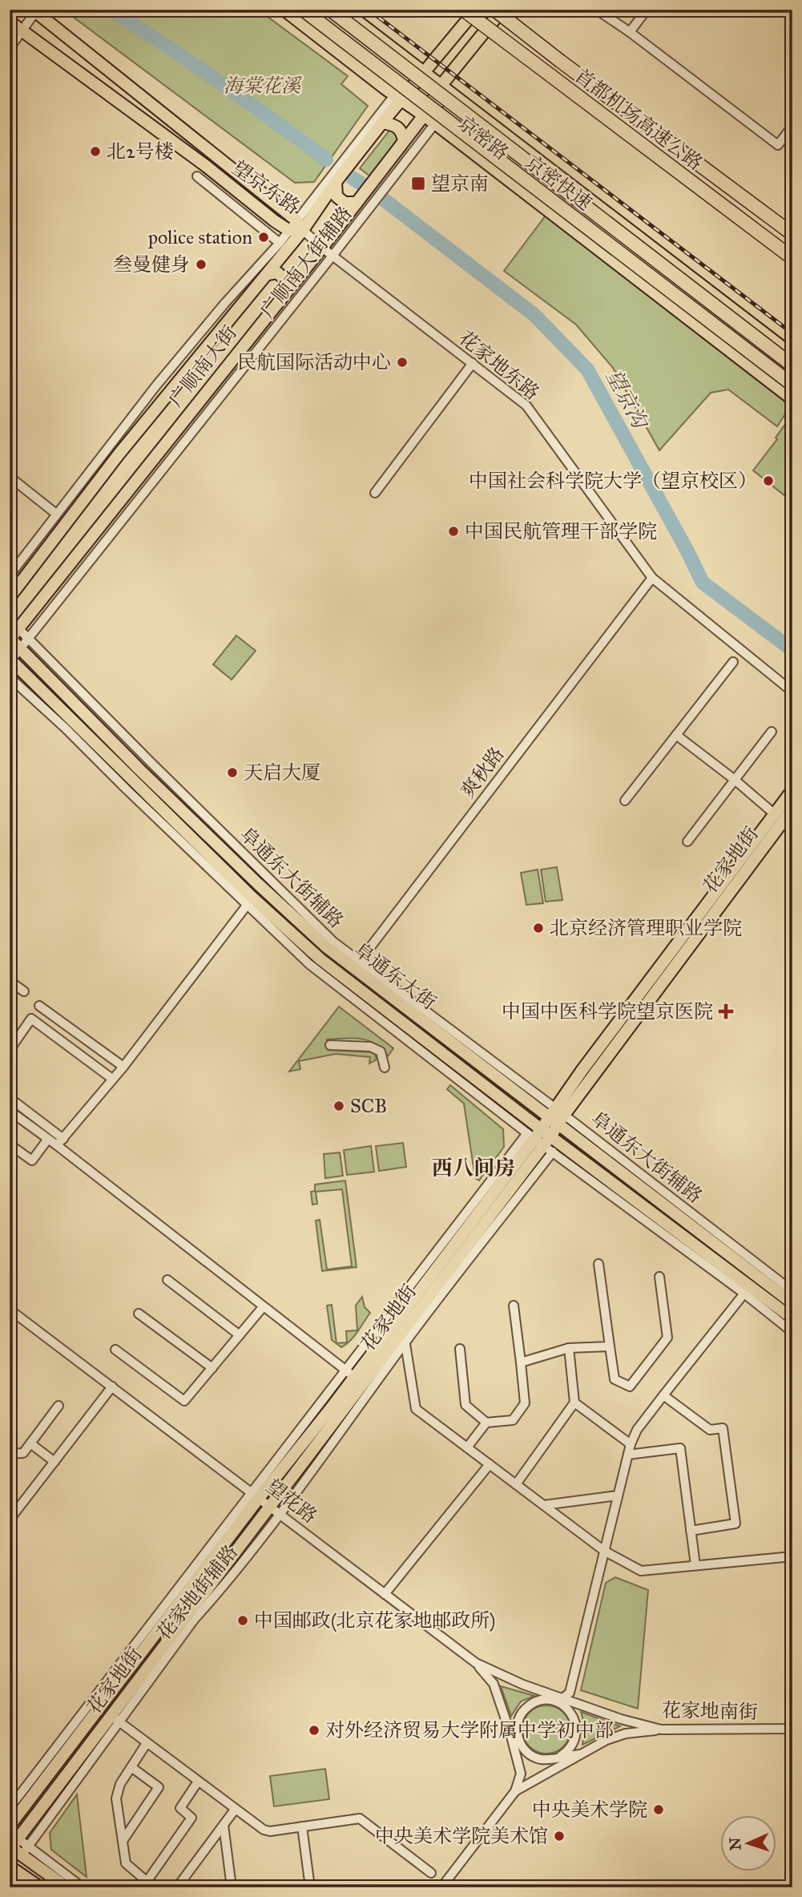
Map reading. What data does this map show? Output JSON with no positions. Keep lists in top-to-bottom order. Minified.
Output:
{"streets":{"highway":["首都机场高速公路","京密快速"],"main road":["京密路","望京东路","广顺南大街","花家地街","阜通东大街"],"street":["广顺南大街辅路","花家地东路","爽秋路","阜通东大街辅路","望花路","花家地街辅路","花家地南街"]},"crossings":[["京密路","广顺南大街辅路"],["京密路","广顺南大街"],["望京东路","花家地东路"],["望京东路","广顺南大街"],["广顺南大街辅路","花家地东路"],["广顺南大街辅路","广顺南大街"],["广顺南大街辅路","阜通东大街辅路"],["广顺南大街辅路","阜通东大街"],["花家地东路","广顺南大街"],["花家地东路","爽秋路"],["广顺南大街","阜通东大街辅路"],["广顺南大街","阜通东大街"],["爽秋路","阜通东大街辅路"],["爽秋路","阜通东大街"],["花家地街","阜通东大街辅路"],["花家地街","阜通东大街"],["花家地街","望花路"],["花家地街","花家地街辅路"],["阜通东大街辅路","阜通东大街"],["阜通东大街","花家地街辅路"],["望花路","花家地街辅路"],["望花路","花家地南街"]],"districts":["西八间房"],"water":["望京沟"],"parks":["海棠花溪"],"places":{"other":["北2号楼","police station","叁曼健身","民航国际活动中心","中国社会科学院大学（望京校区）","中国民航管理干部学院","天启大厦","北京经济管理职业学院","SCB","中国邮政(北京花家地邮政所)","对外经济贸易大学附属中学初中部","中央美术学院","中央美术学院美术馆"],"transit":["望京南"],"health":["中国中医科学院望京医院"]},"north":"left"}
